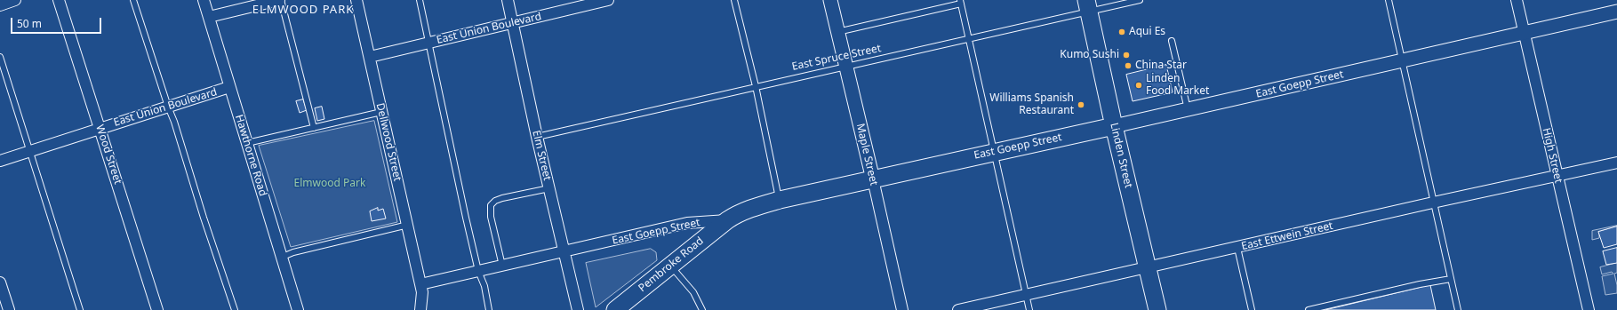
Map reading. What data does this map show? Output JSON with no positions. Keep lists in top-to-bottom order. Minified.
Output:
{"streets":{"main road":["East Goepp Street","Linden Street","Pembroke Road"],"street":["East Union Boulevard","Dellwood Street","Wood Street","Maple Street","Hawthorne Road","Elm Street","High Street","East Ettwein Street"],"lane":["East Spruce Street"]},"crossings":[["East Union Boulevard","Dellwood Street"],["East Union Boulevard","Wood Street"],["East Union Boulevard","Hawthorne Road"],["East Union Boulevard","Elm Street"],["East Spruce Street","Maple Street"],["East Spruce Street","Elm Street"],["East Spruce Street","Linden Street"],["East Goepp Street","Dellwood Street"],["East Goepp Street","Maple Street"],["East Goepp Street","Elm Street"],["East Goepp Street","Linden Street"],["East Goepp Street","High Street"],["East Goepp Street","Pembroke Road"],["Linden Street","East Ettwein Street"],["High Street","East Ettwein Street"]],"districts":["ELMWOOD PARK"],"parks":["Elmwood Park"],"places":["Aqui Es","Kumo Sushi","China Star","Linden Food Market","Williams Spanish Restaurant"],"scale_bar":"50 m"}
